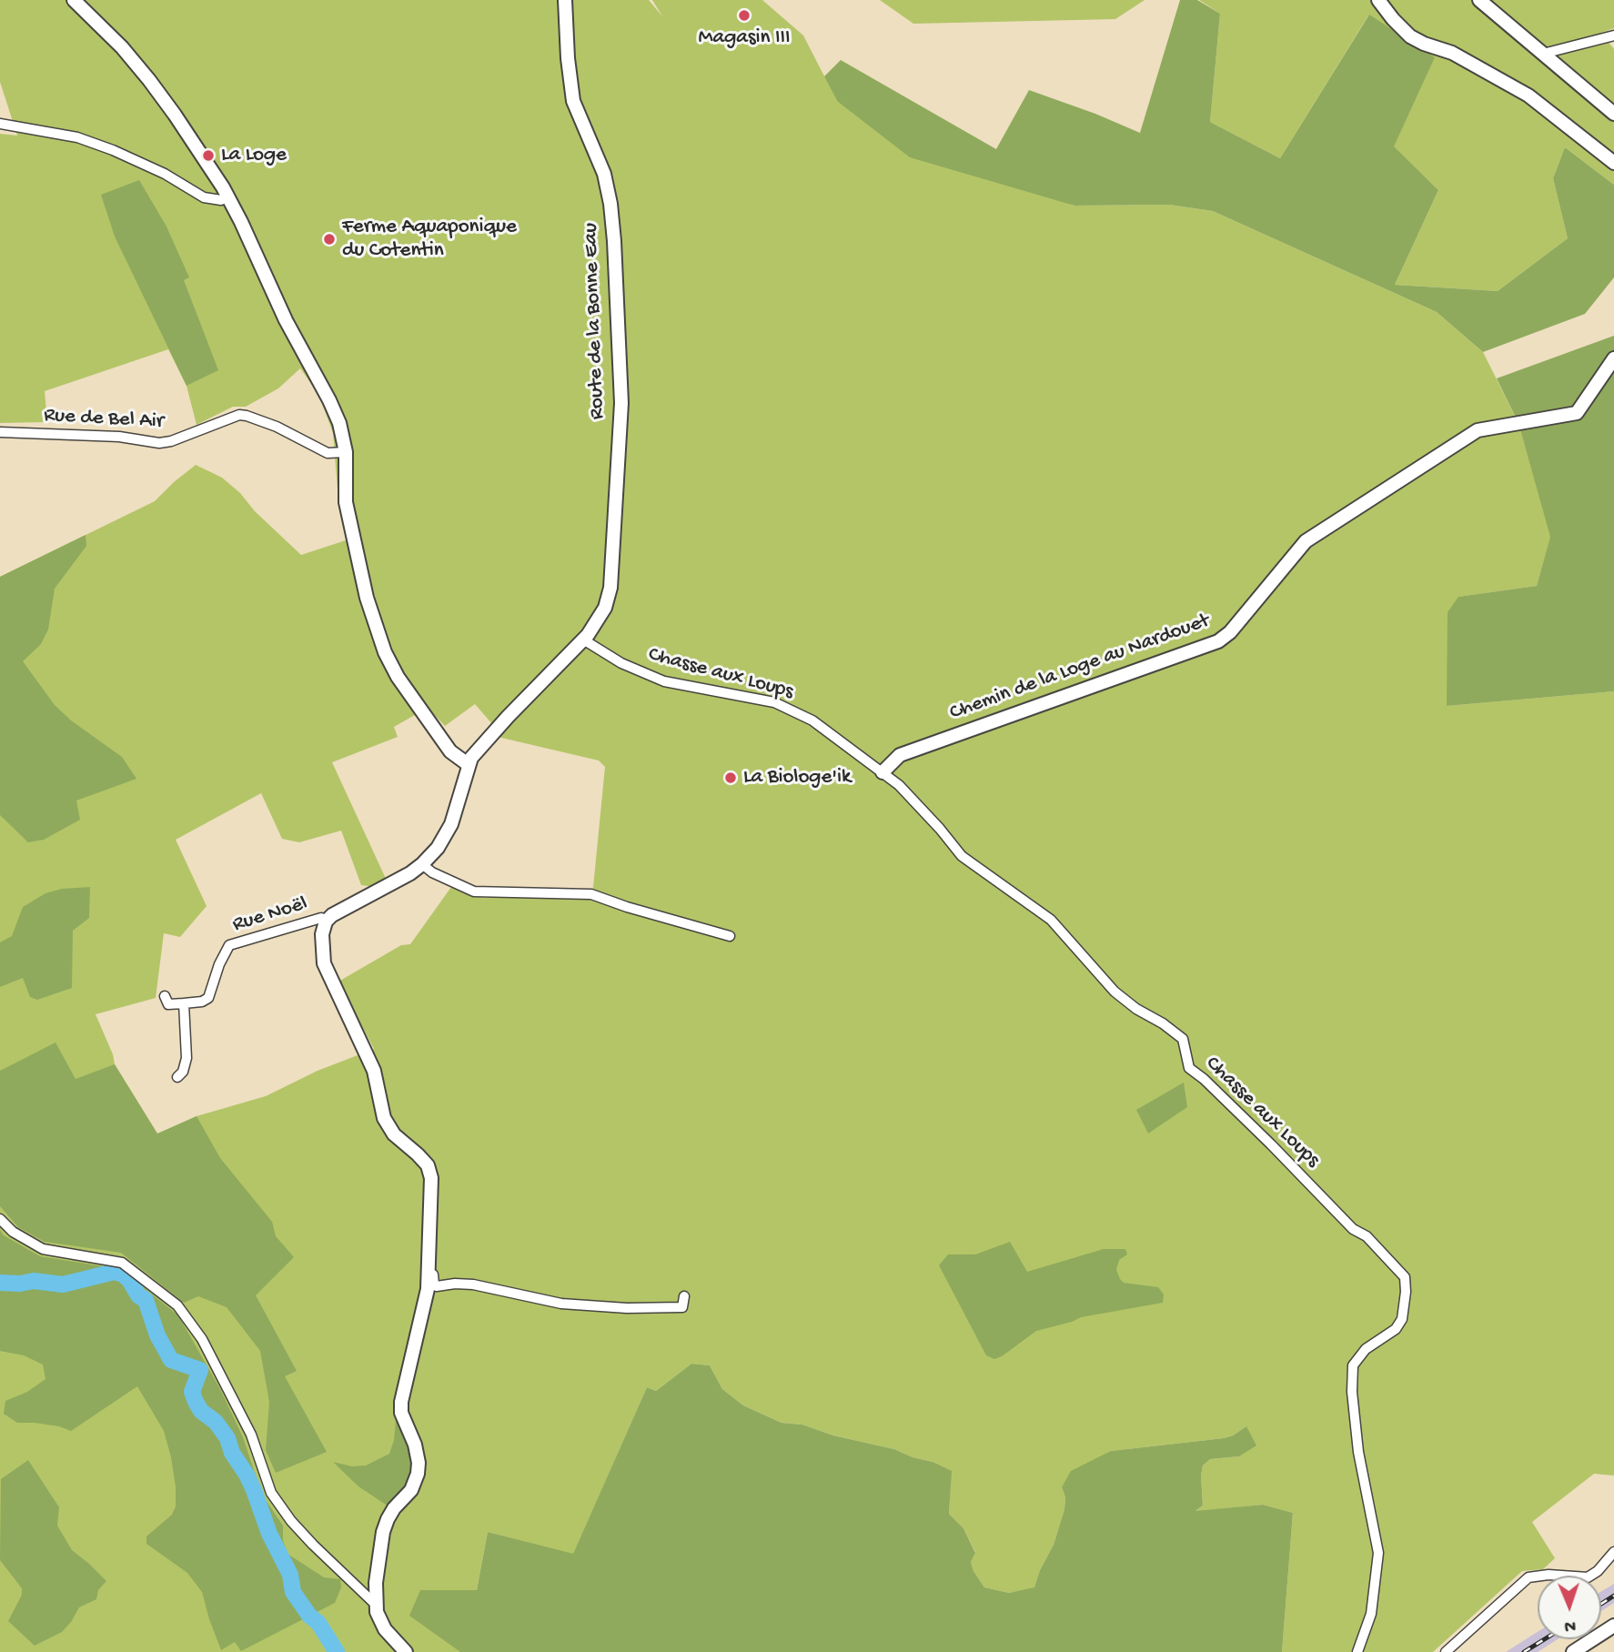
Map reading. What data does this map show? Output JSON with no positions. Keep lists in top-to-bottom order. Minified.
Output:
{"streets":{"street":["Route de la Bonne Eau","Rue de Bel Air","Chemin de la Loge au Nardouet","Chasse aux Loups","Rue Noël"]},"crossings":[["Route de la Bonne Eau","Chasse aux Loups"],["Chemin de la Loge au Nardouet","Chasse aux Loups"]],"places":["Magasin III","La Loge","Ferme Aquaponique du Cotentin","La Biologe'ik"],"north":"bottom"}
